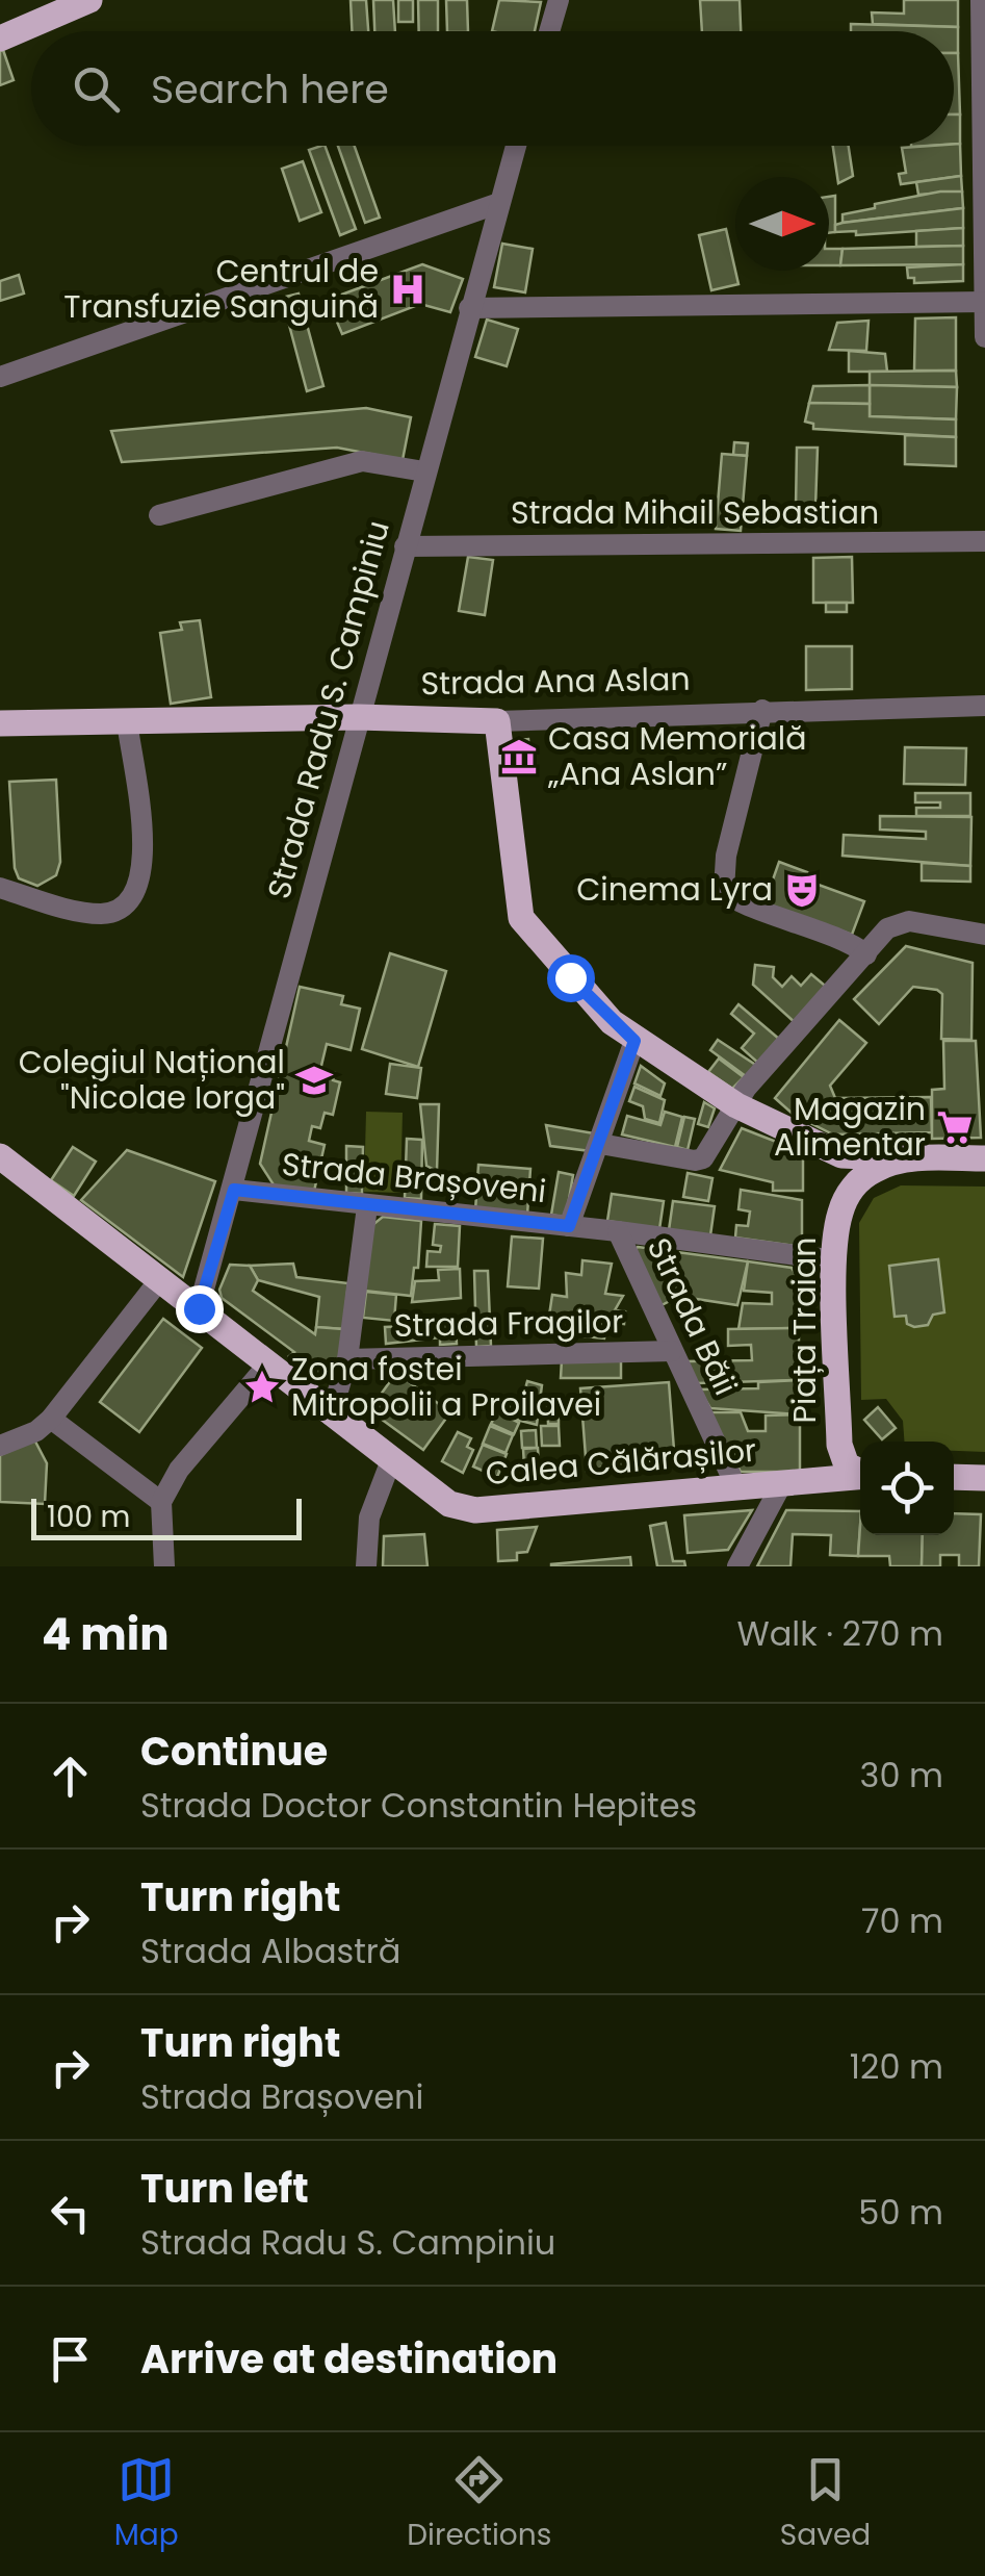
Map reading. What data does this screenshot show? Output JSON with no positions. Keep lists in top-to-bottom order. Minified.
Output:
{"streets":{"main road":["Strada Ana Aslan","Piața Traian","Calea Călărașilor"],"street":["Strada Mihail Sebastian","Strada Radu S. Campiniu","Strada Brașoveni","Strada Băii","Strada Fragilor"]},"crossings":[["Strada Mihail Sebastian","Strada Radu S. Campiniu"],["Strada Ana Aslan","Strada Radu S. Campiniu"],["Strada Radu S. Campiniu","Strada Brașoveni"],["Strada Radu S. Campiniu","Calea Călărașilor"],["Strada Brașoveni","Strada Băii"],["Strada Brașoveni","Piața Traian"],["Strada Băii","Strada Fragilor"],["Strada Băii","Calea Călărașilor"]],"places":{"hospital":["Centrul de Transfuzie Sanguină"],"museum":["Casa Memorială „Ana Aslan”"],"theatre":["Cinema Lyra"],"school or university":["Colegiul Național \"Nicolae Iorga\""],"supermarket":["Magazin Alimentar"],"place":["Zona fostei Mitropolii a Proilavei"]},"scale_bar":"100 m","north":"right","page":{"search":"Search here","scale":"100 m","heading":["4 min","Walk · 270 m"],"list":[["Continue","Strada Doctor Constantin Hepites","30 m"],["Turn right","Strada Albastră","70 m"],["Turn right","Strada Brașoveni","120 m"],["Turn left","Strada Radu S. Campiniu","50 m"],"Arrive at destination"],"nav":["Map","Directions","Saved"]}}
